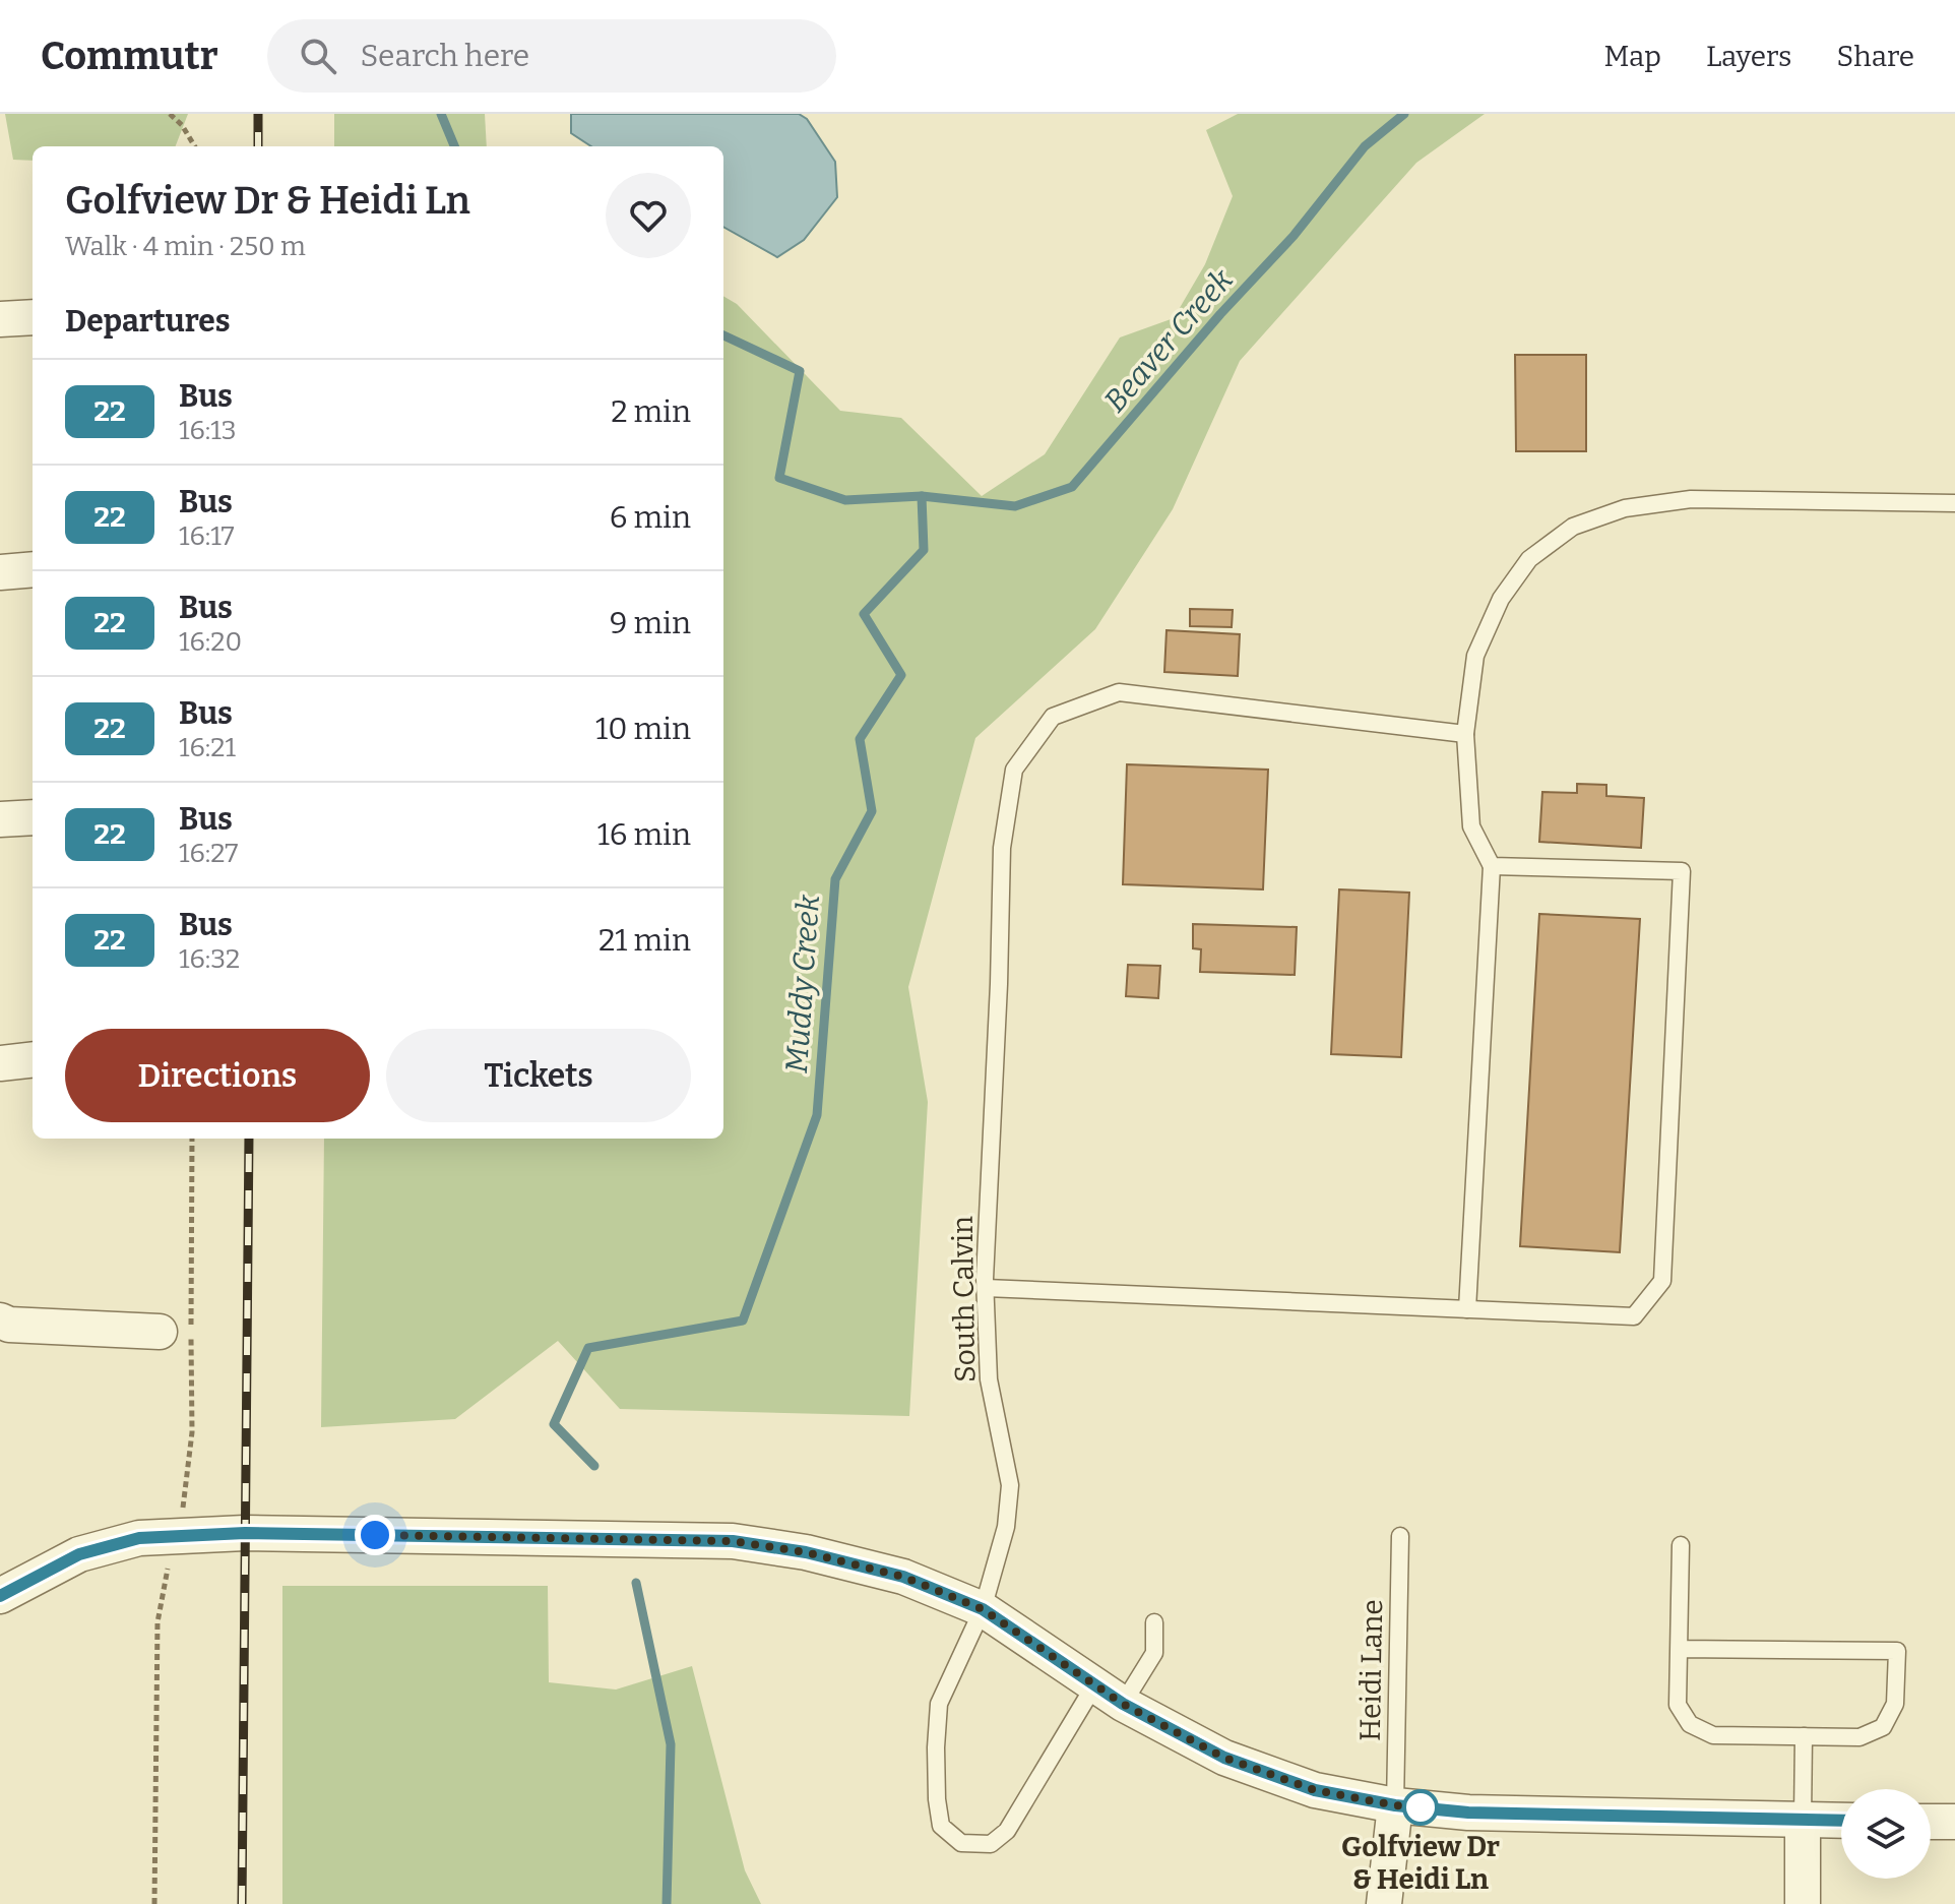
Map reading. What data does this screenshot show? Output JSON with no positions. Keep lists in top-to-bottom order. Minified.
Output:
{"streets":{"lane":["South Calvin","Heidi Lane"]},"water":["Beaver Creek","Muddy Creek"],"places":["Golfview Dr & Heidi Ln"],"lines":["bus line 22"],"page":{"header":"Commutr","search":"Search here","nav":["Map","Layers","Share"],"heading":[["Golfview Dr & Heidi Ln","Walk · 4 min · 250 m"],"Departures"],"list":[{"mark":"22","name":"Bus","note":"16:13","value":"2 min"},{"mark":"22","name":"Bus","note":"16:17","value":"6 min"},{"mark":"22","name":"Bus","note":"16:20","value":"9 min"},{"mark":"22","name":"Bus","note":"16:21","value":"10 min"},{"mark":"22","name":"Bus","note":"16:27","value":"16 min"},{"mark":"22","name":"Bus","note":"16:32","value":"21 min"}],"buttons":["Directions","Tickets"]}}
